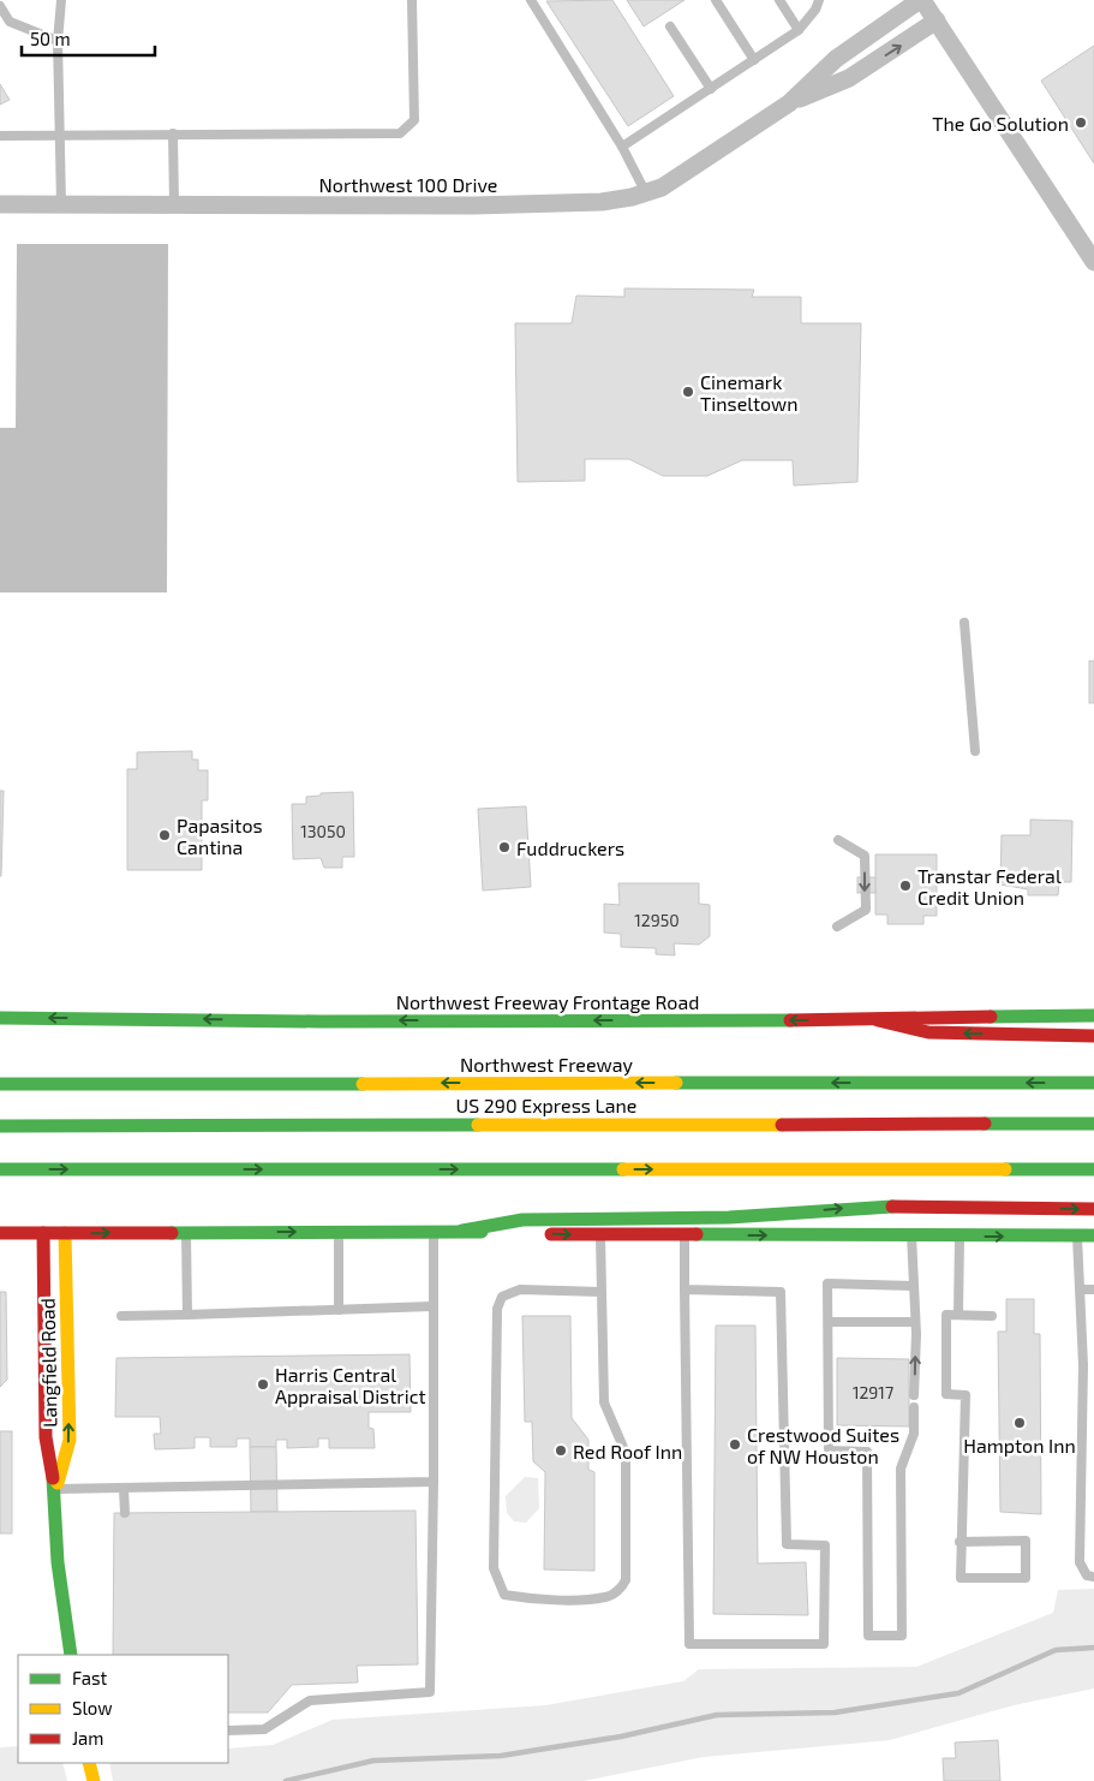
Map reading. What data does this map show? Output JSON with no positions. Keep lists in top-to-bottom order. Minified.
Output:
{"streets":{"main road":["Northwest Freeway Frontage Road","Northwest Freeway","US 290 Express Lane","Langfield Road"],"street":["Northwest 100 Drive"]},"one_way":["Northwest Freeway Frontage Road"],"places":["The Go Solution","Cinemark Tinseltown","Papasitos Cantina","Fuddruckers","Transtar Federal Credit Union","Harris Central Appraisal District","Hampton Inn","Crestwood Suites of NW Houston","Red Roof Inn"],"house_numbers":["13050","12950","12917"],"legend":["Fast","Slow","Jam"],"scale_bar":"50 m"}
